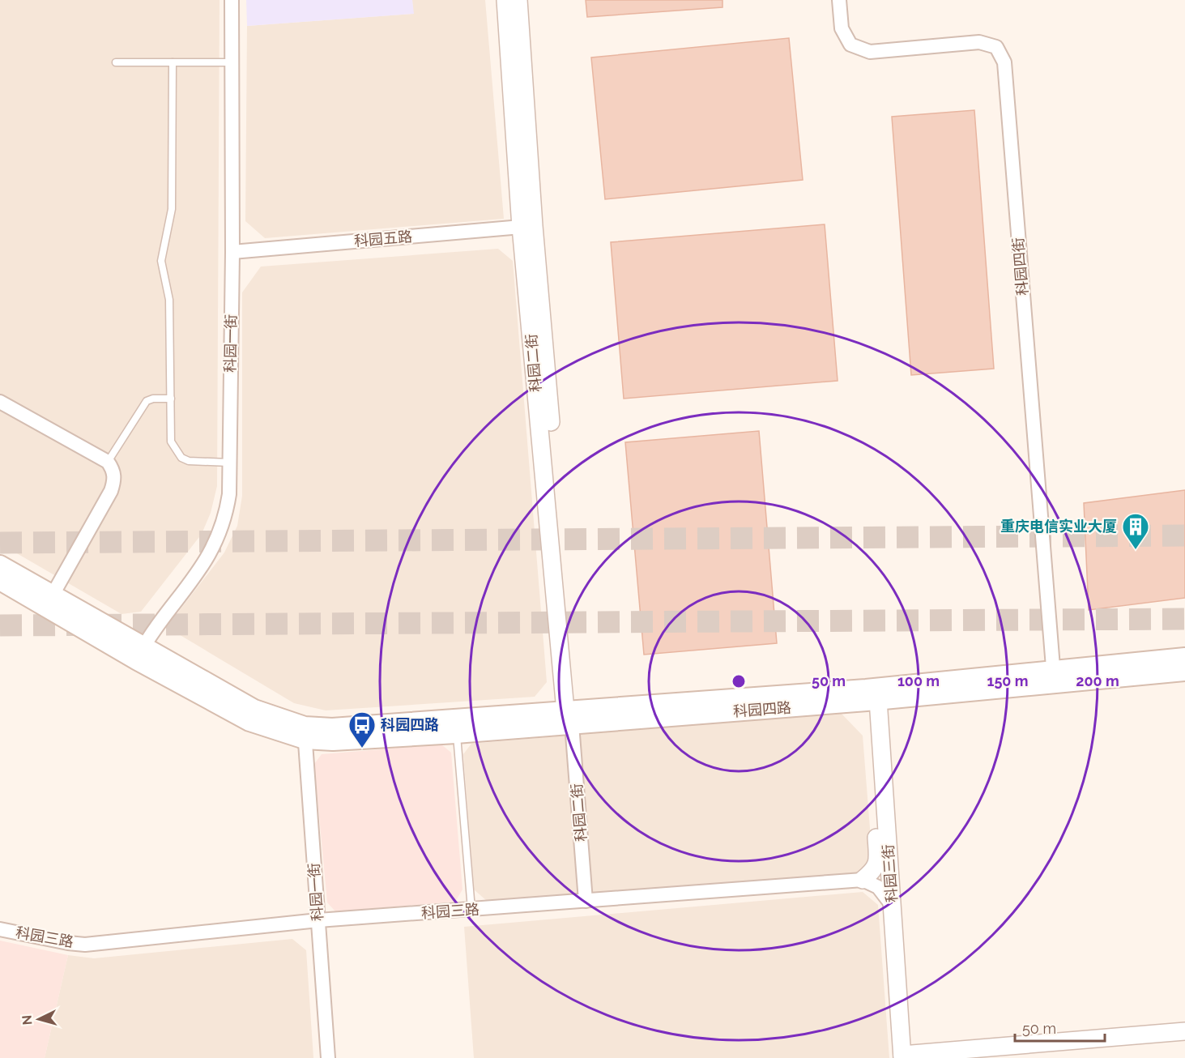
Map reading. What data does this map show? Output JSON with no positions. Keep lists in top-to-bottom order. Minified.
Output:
{"streets":{"main road":["科园四路"],"street":["科园五路","科园四街","科园一街","科园二街","科园三街","科园三路"]},"crossings":[["科园五路","科园一街"],["科园五路","科园二街"],["科园四街","科园四路"],["科园一街","科园四路"],["科园一街","科园三路"],["科园二街","科园四路"],["科园二街","科园三路"],["科园四路","科园三街"],["科园三街","科园三路"]],"places":{"building":["重庆电信实业大厦"],"bus stop":["科园四路"]},"scale_bar":"50 m","north":"left","rings":["50 m","100 m","150 m","200 m"]}
